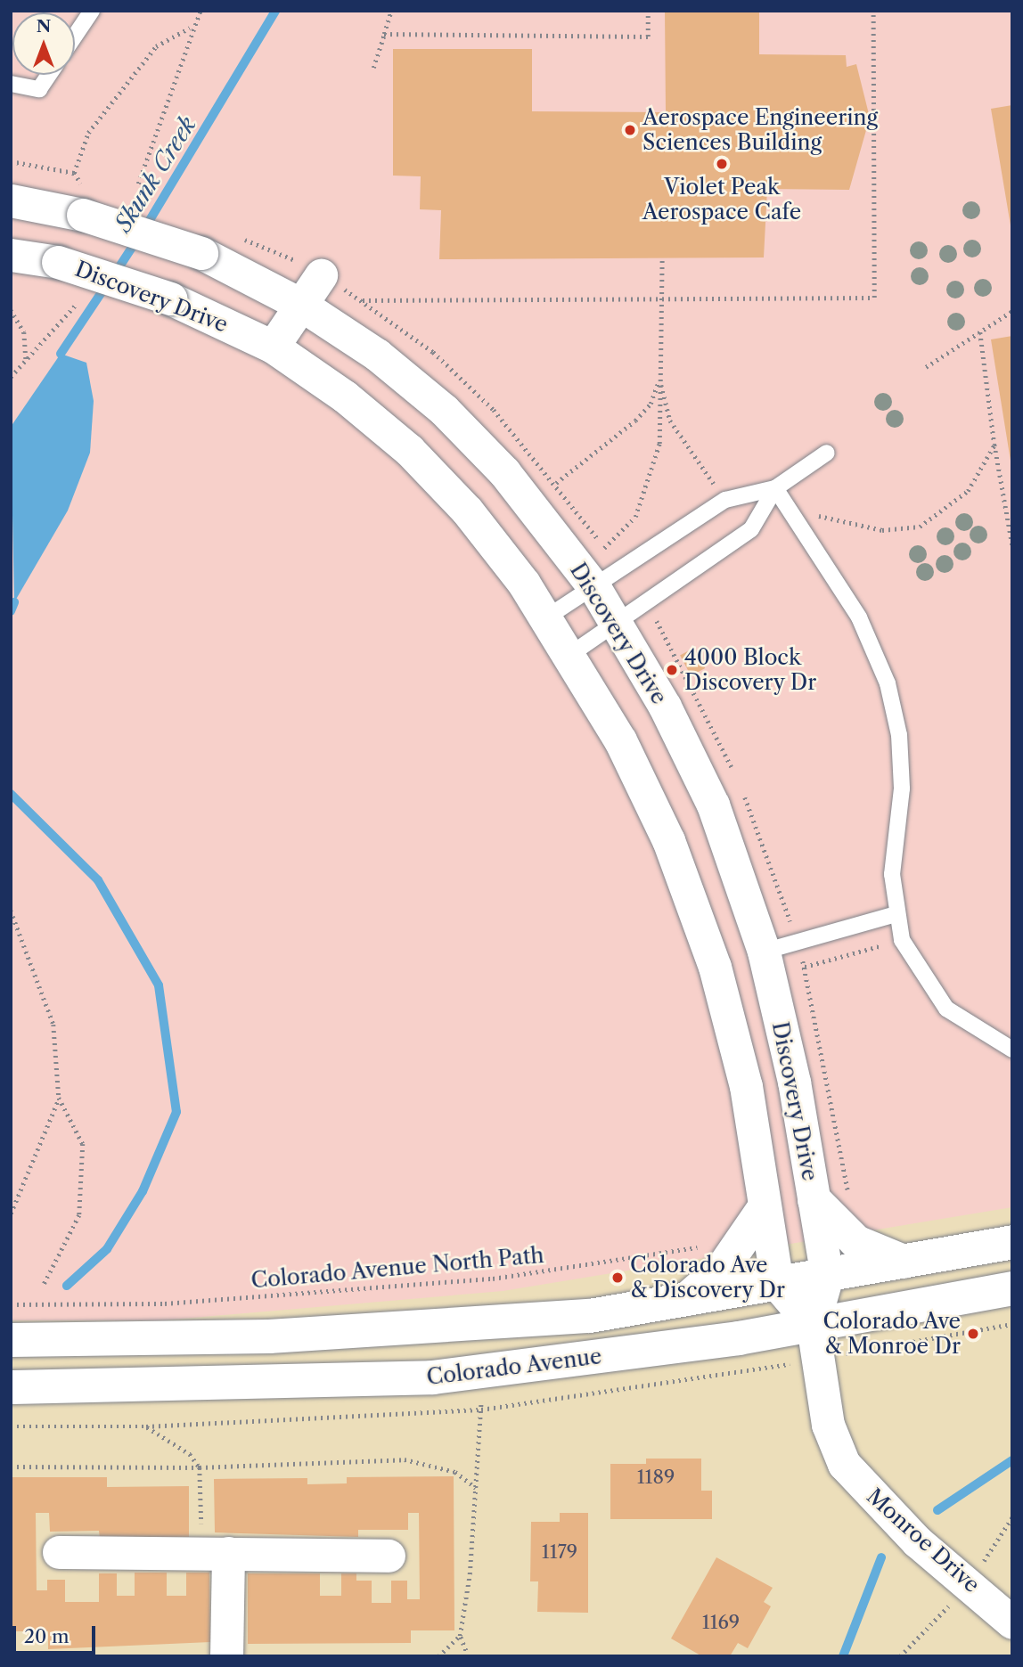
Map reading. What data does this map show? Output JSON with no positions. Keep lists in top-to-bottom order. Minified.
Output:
{"streets":{"main road":["Colorado Avenue"],"street":["Discovery Drive","Monroe Drive"],"path":["Colorado Avenue North Path"]},"crossings":[["Discovery Drive","Colorado Avenue"],["Discovery Drive","Monroe Drive"],["Colorado Avenue","Monroe Drive"]],"water":["Skunk Creek"],"places":["Aerospace Engineering Sciences Building","Violet Peak Aerospace Cafe","4000 Block Discovery Dr","Colorado Ave & Discovery Dr","Colorado Ave & Monroe Dr"],"house_numbers":["1189","1179","1169"],"scale_bar":"20 m","north":"top"}
